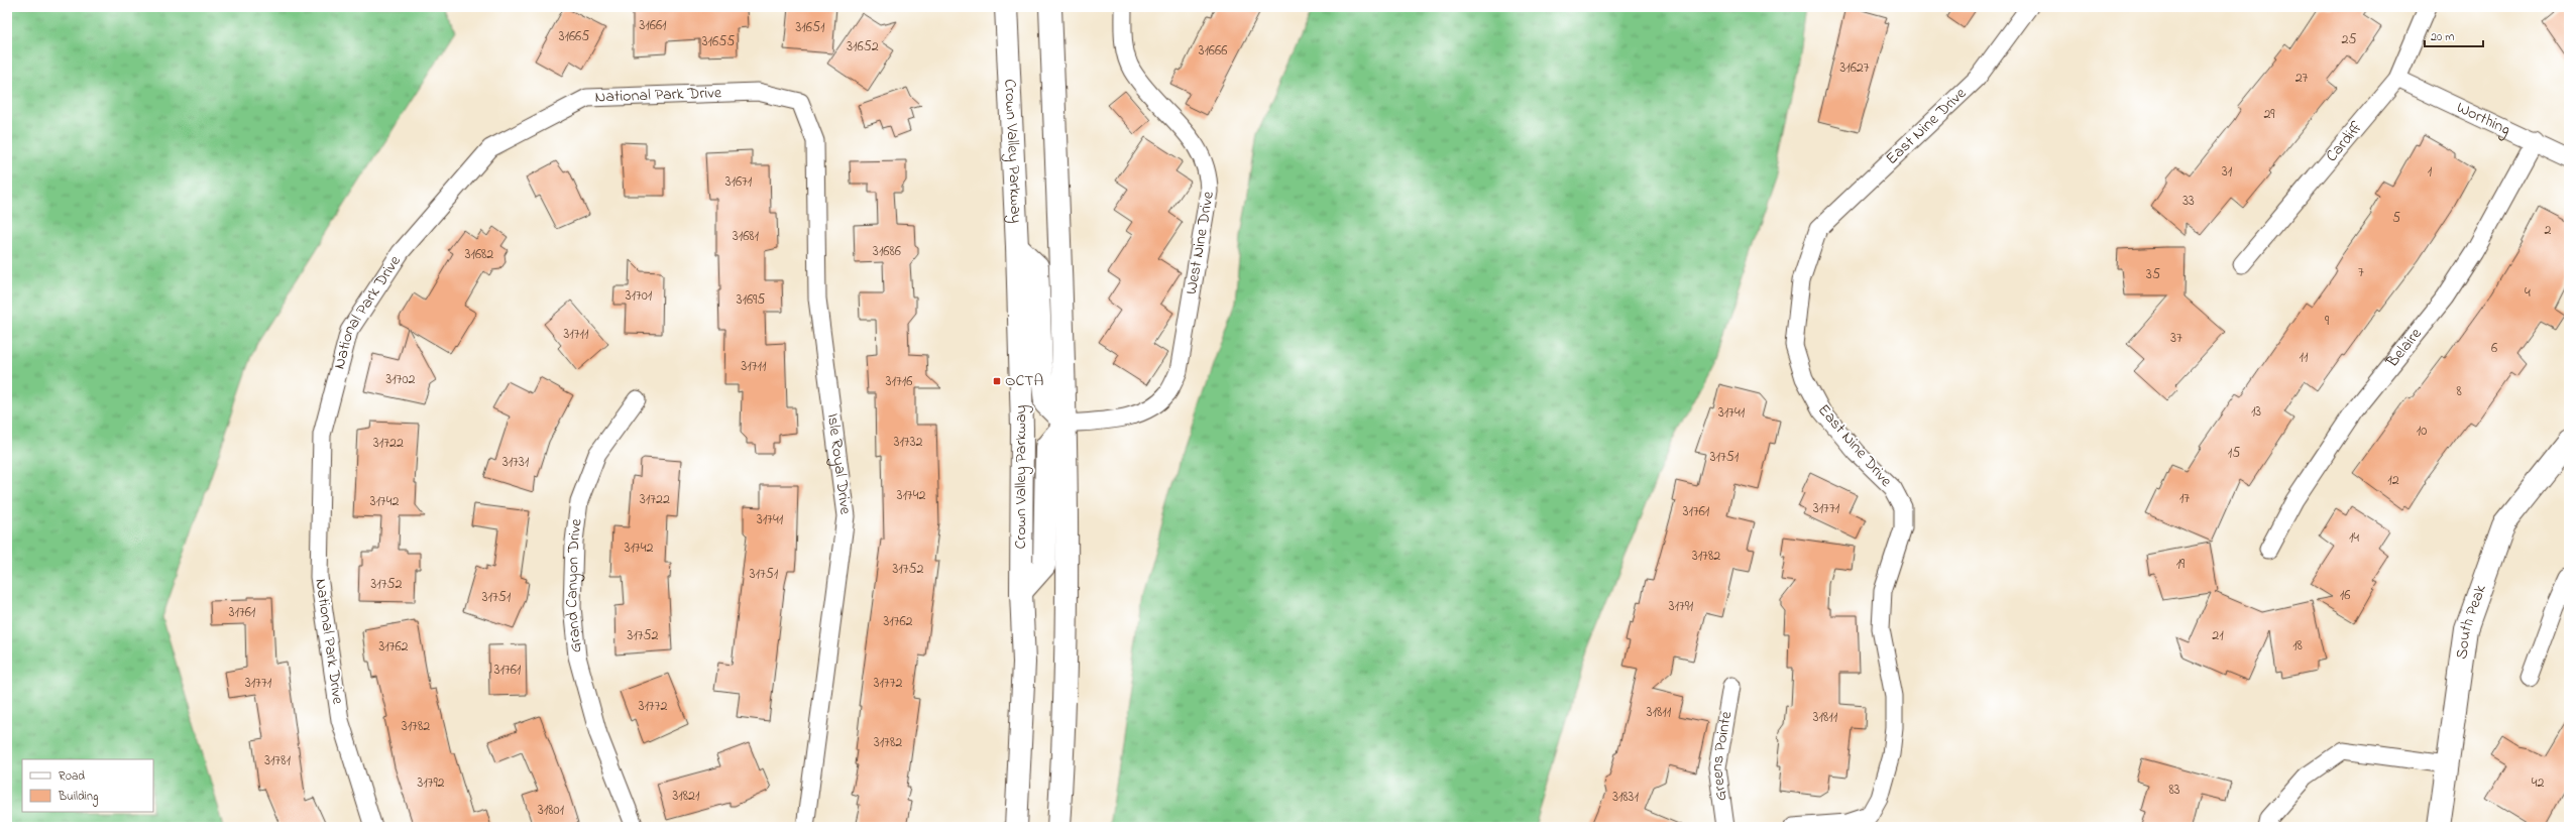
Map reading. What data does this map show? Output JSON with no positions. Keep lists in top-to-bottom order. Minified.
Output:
{"streets":{"main road":["Crown Valley Parkway","South Peak"],"street":["National Park Drive","Worthing","East Nine Drive","Cardiff","West Nine Drive","Belaire","Isle Royal Drive","Grand Canyon Drive","Greens Pointe"]},"crossings":[["National Park Drive","Isle Royal Drive"],["Worthing","Cardiff"],["Worthing","Belaire"]],"places":{"transit":["OCTA"]},"house_numbers":["31661","31651","31665","25","31655","31652","31666","31627","27","29","31","1","31671","33","5","2","31681","31686","31682","7","35","4","31701","31695","9","31711","37","6","11","31711","31702","31716","8","13","31741","10","31732","31722","15","31751","31731","12","31742","17","31722","31742","31771","31761","31741","14","31742","31782","19","31752","31751","31752","16","31751","31791","31761","31762","31752","21","18","31762","31761","31771","31772","31772","31811","31811","31782","31782","31781","31792","42","83","31821","31831","31801"],"legend":["Road","Building"],"scale_bar":"20 m"}
